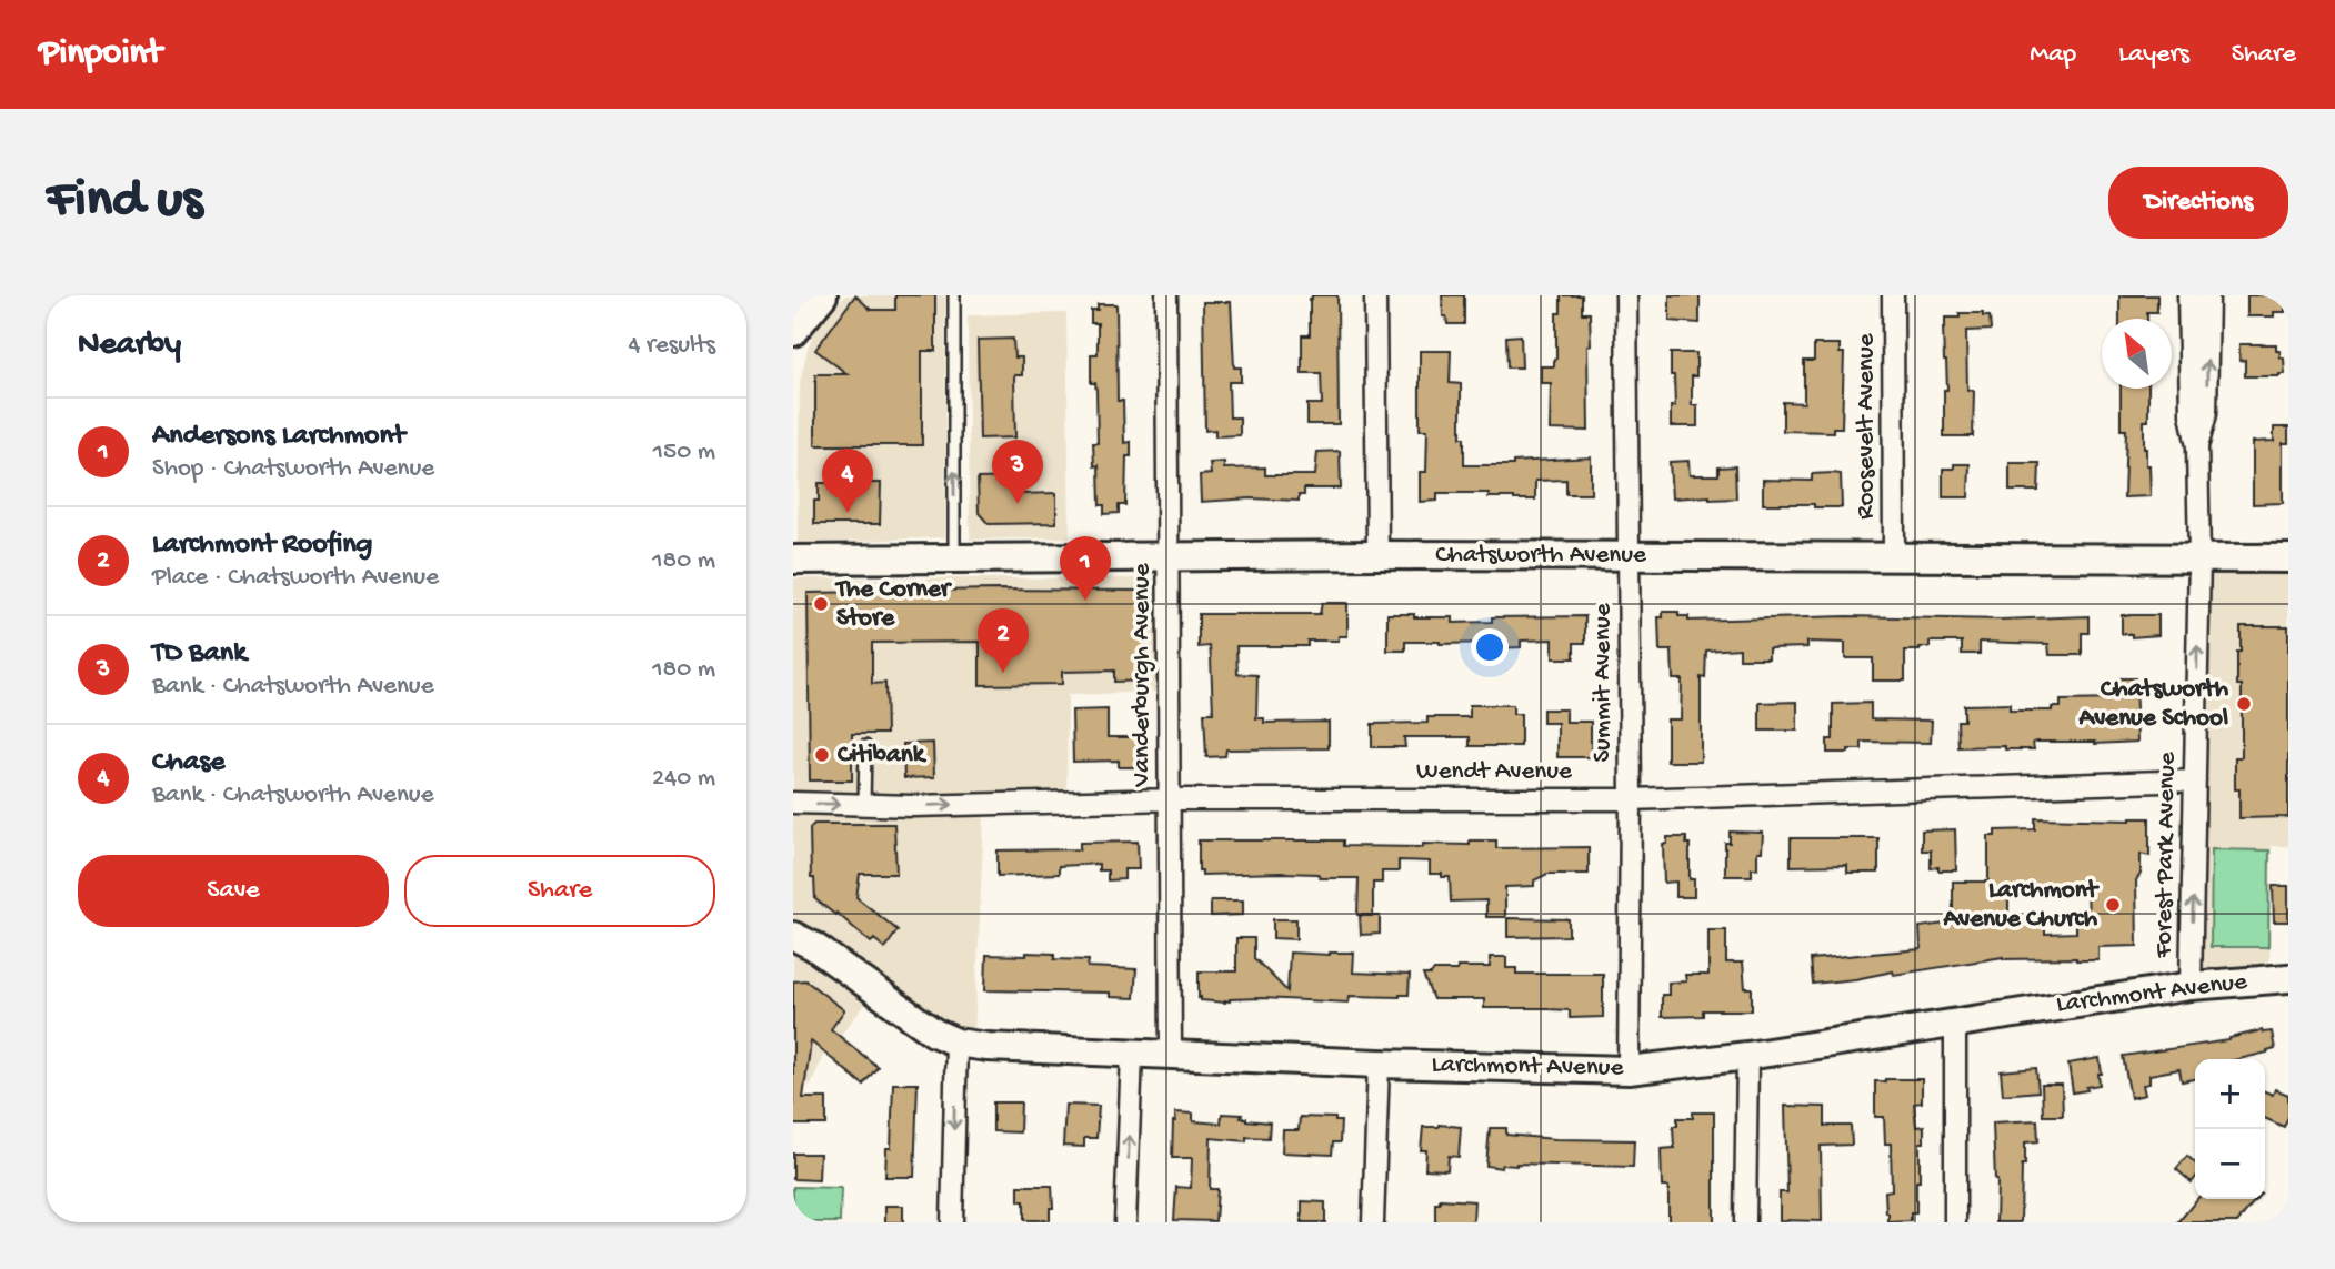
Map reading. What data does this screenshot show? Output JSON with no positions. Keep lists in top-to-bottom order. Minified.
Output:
{"streets":{"street":["Roosevelt Avenue","Chatsworth Avenue","Vanderburgh Avenue","Summit Avenue","Wendt Avenue","Forest Park Avenue","Larchmont Avenue"]},"crossings":[["Roosevelt Avenue","Chatsworth Avenue"],["Chatsworth Avenue","Vanderburgh Avenue"],["Chatsworth Avenue","Summit Avenue"],["Chatsworth Avenue","Forest Park Avenue"],["Vanderburgh Avenue","Wendt Avenue"],["Vanderburgh Avenue","Larchmont Avenue"],["Summit Avenue","Wendt Avenue"],["Summit Avenue","Larchmont Avenue"],["Wendt Avenue","Forest Park Avenue"],["Forest Park Avenue","Larchmont Avenue"]],"one_way":["Forest Park Avenue"],"places":["The Corner Store","Chatsworth Avenue School","Citibank","Larchmont Avenue Church"],"north":"top left","page":{"header":"Pinpoint","nav":["Map","Layers","Share"],"buttons":["Directions",["Save","Share"]],"title":"Find us","heading":["Nearby","4 results"],"list":[{"mark":"1","name":"Andersons Larchmont","note":"Shop · Chatsworth Avenue","value":"150 m"},{"mark":"2","name":"Larchmont Roofing","note":"Place · Chatsworth Avenue","value":"180 m"},{"mark":"3","name":"TD Bank","note":"Bank · Chatsworth Avenue","value":"180 m"},{"mark":"4","name":"Chase","note":"Bank · Chatsworth Avenue","value":"240 m"}],"pins":["3","4","1","2"],"map_buttons":["+","−"]}}
